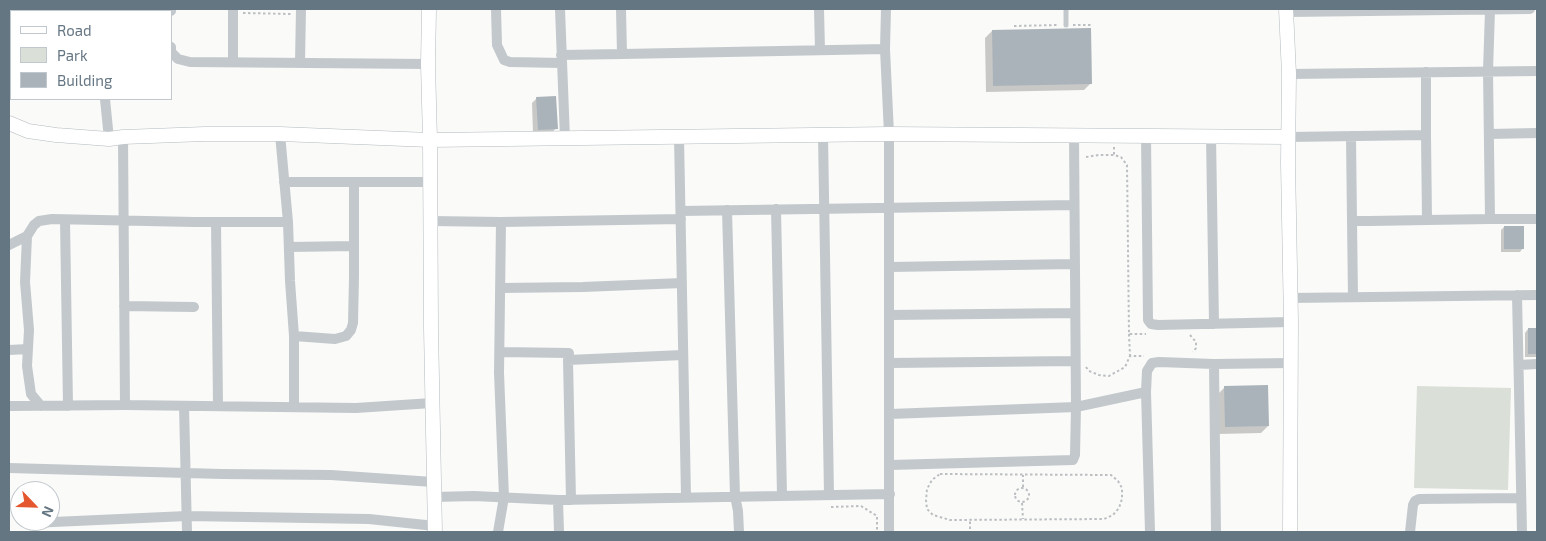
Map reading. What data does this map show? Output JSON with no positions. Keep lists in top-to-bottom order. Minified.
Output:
{"legend":["Road","Park","Building"],"north":"bottom right"}
